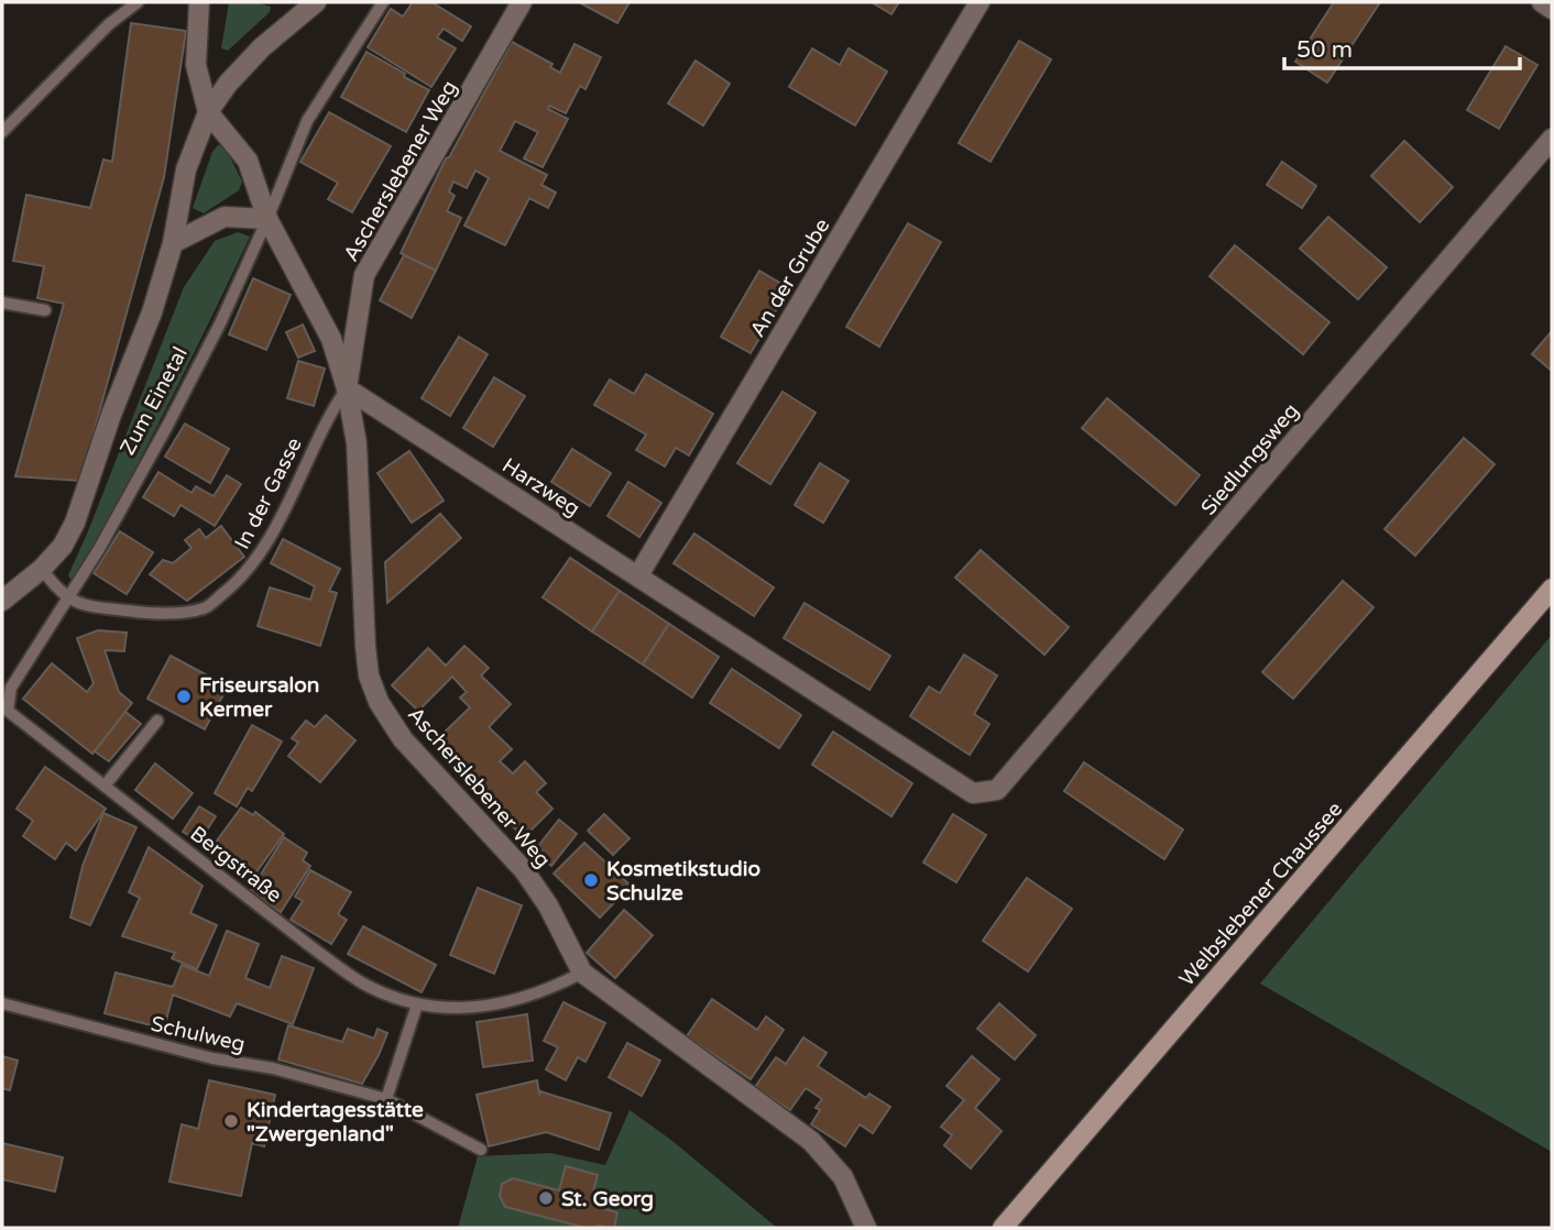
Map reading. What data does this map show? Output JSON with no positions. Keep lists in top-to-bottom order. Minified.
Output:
{"streets":{"main road":["Welbslebener Chaussee"],"street":["Ascherslebener Weg","An der Grube","Zum Einetal","Siedlungsweg","Harzweg"],"lane":["In der Gasse","Bergstraße","Schulweg"]},"crossings":[["Ascherslebener Weg","Harzweg"],["Ascherslebener Weg","In der Gasse"],["Ascherslebener Weg","Bergstraße"],["An der Grube","Harzweg"],["Zum Einetal","In der Gasse"],["Zum Einetal","Bergstraße"],["Siedlungsweg","Harzweg"],["Harzweg","In der Gasse"],["In der Gasse","Bergstraße"]],"places":["Friseursalon Kermer","Kosmetikstudio Schulze","Kindertagesstätte \"Zwergenland\"","St. Georg"],"scale_bar":"50 m"}
